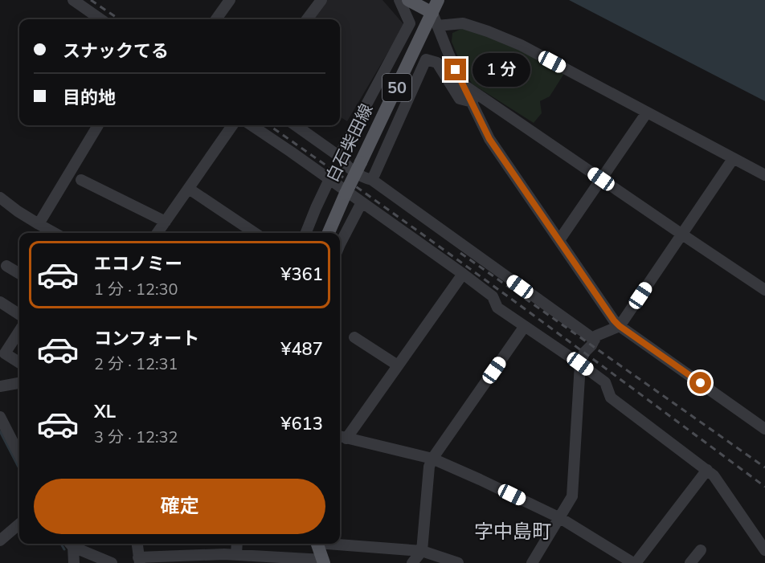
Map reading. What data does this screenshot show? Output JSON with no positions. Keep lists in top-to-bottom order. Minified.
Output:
{"streets":{"main road":["50","白石柴田線"]},"districts":["字中島町"],"page":{"banner":["スナックてる","目的地"],"bubble":"1 分","list":[{"name":"エコノミー","note":"1 分 · 12:30","value":"¥361"},{"name":"コンフォート","note":"2 分 · 12:31","value":"¥487"},{"name":"XL","note":"3 分 · 12:32","value":"¥613"}],"buttons":"確定"}}
